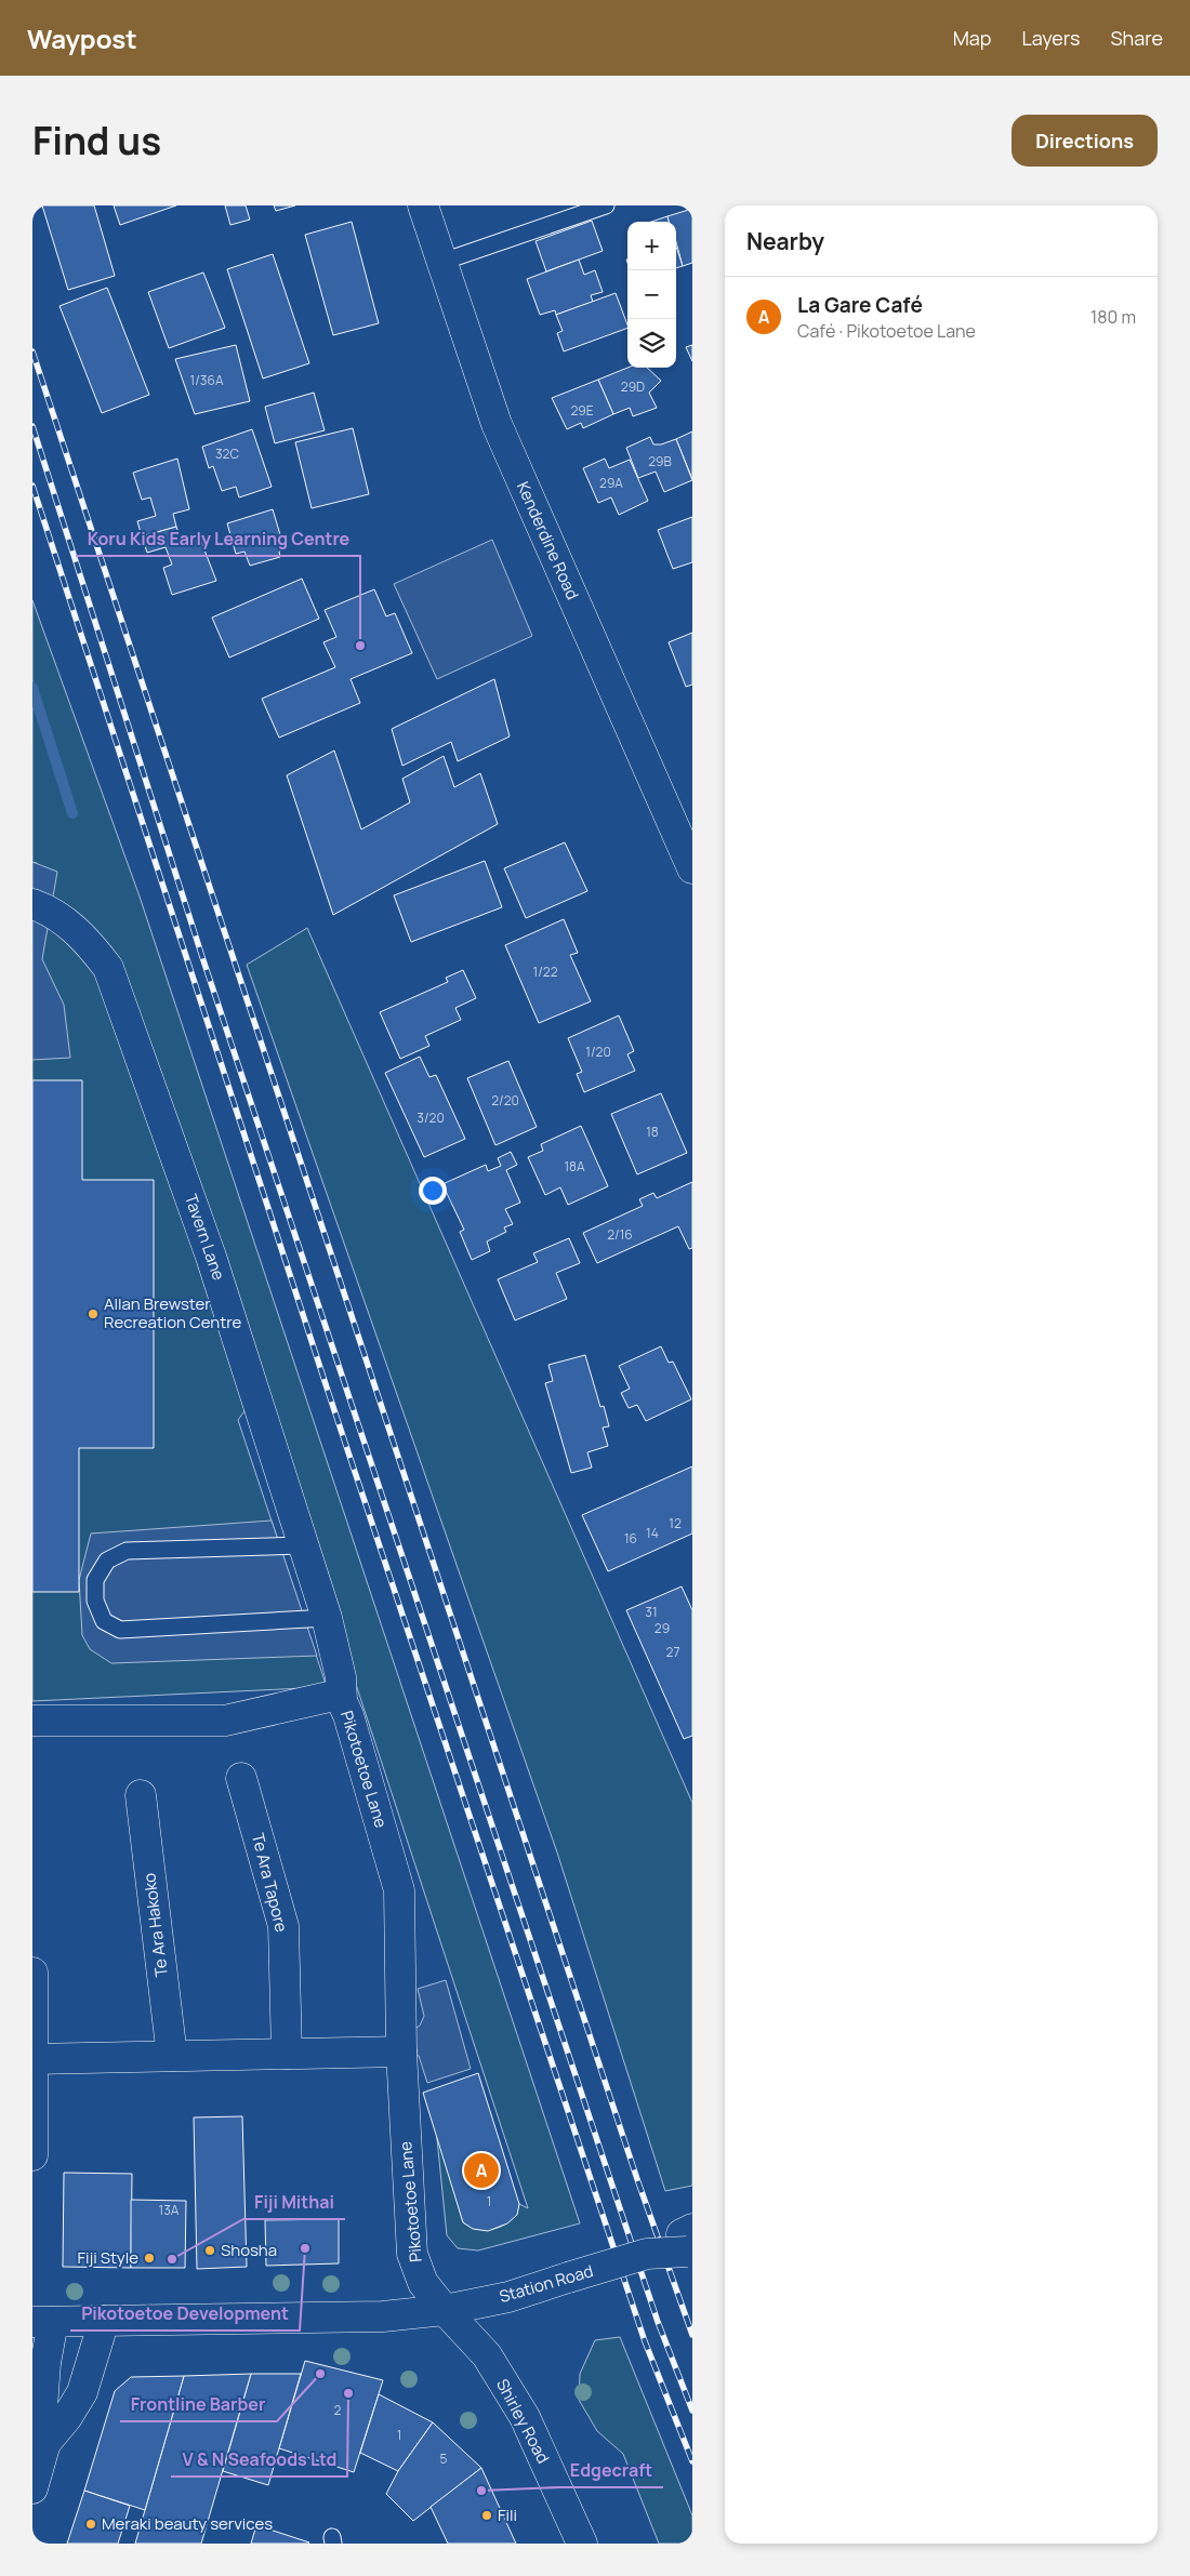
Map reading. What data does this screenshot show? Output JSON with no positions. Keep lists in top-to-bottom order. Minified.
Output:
{"streets":{"street":["Kenderdine Road","Tavern Lane","Pikotoetoe Lane","Te Ara Tapore","Te Ara Hakoko","Station Road","Shirley Road"]},"crossings":[["Tavern Lane","Pikotoetoe Lane"],["Pikotoetoe Lane","Station Road"],["Pikotoetoe Lane","Shirley Road"],["Station Road","Shirley Road"]],"places":["Koru Kids Early Learning Centre","Allan Brewster Recreation Centre","Pikotoetoe Development","Shosha","Fiji Style","Fiji Mithai","Frontline Barber","V & N Seafoods Ltd","Edgecraft","Fili","Meraki beauty services"],"house_numbers":["1/36A","29D","29E","32C","29B","29A","1/22","1/20","2/20","3/20","18","18A","2/16","12","14","16","31","29","27","1","13A","2","1","5"],"page":{"header":"Waypost","nav":["Map","Layers","Share"],"title":"Find us","buttons":"Directions","heading":"Nearby","map_buttons":["+","−"],"list":[{"mark":"A","name":"La Gare Café","note":"Café · Pikotoetoe Lane","value":"180 m"}],"pins":"A"}}
